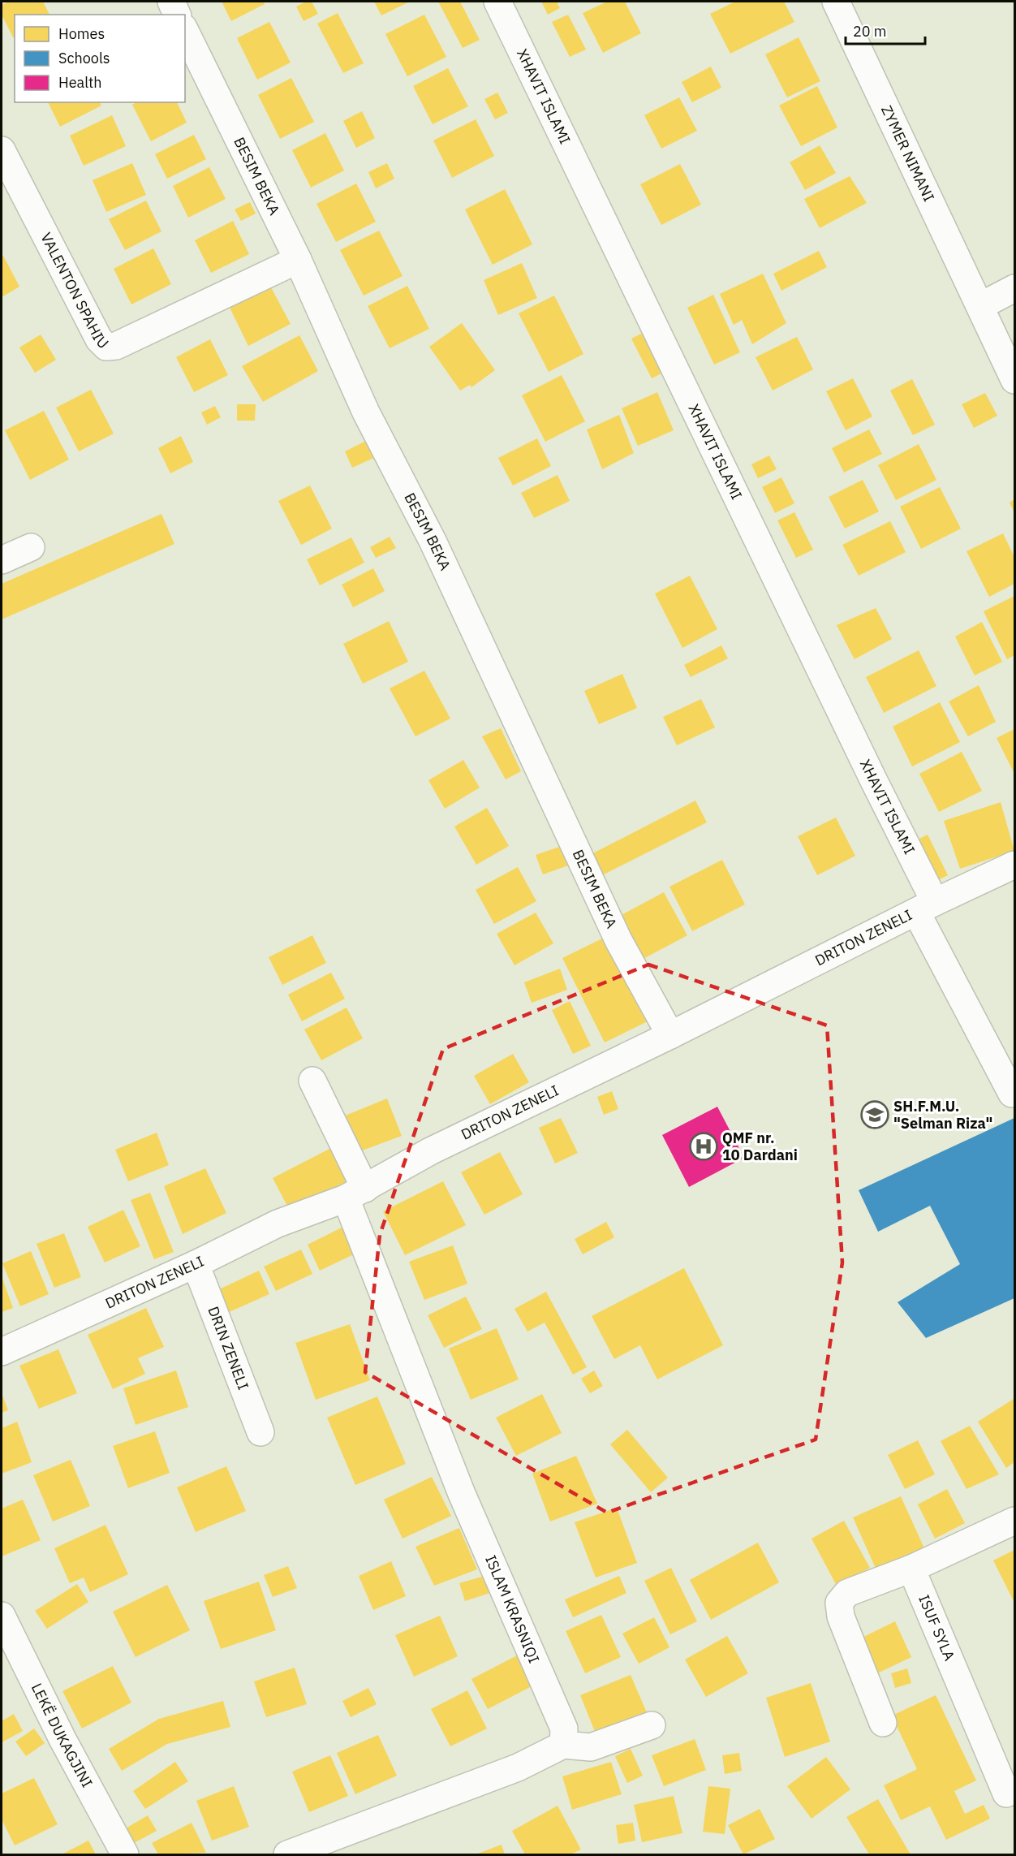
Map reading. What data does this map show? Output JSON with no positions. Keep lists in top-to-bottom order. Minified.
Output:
{"streets":{"street":["XHAVIT ISLAMI","ZYMER NIMANI","BESIM BEKA","VALENTON SPAHIU","DRITON ZENELI","DRIN ZENELI","ISLAM KRASNIQI","ISUF SYLA","LEKË DUKAGJINI"]},"crossings":[["XHAVIT ISLAMI","DRITON ZENELI"],["BESIM BEKA","VALENTON SPAHIU"],["BESIM BEKA","DRITON ZENELI"],["DRITON ZENELI","DRIN ZENELI"],["DRITON ZENELI","ISLAM KRASNIQI"]],"places":{"school or university":["SH.F.M.U. \"Selman Riza\""],"hospital":["QMF nr. 10 Dardani"]},"legend":["Homes","Schools","Health"],"scale_bar":"20 m"}
